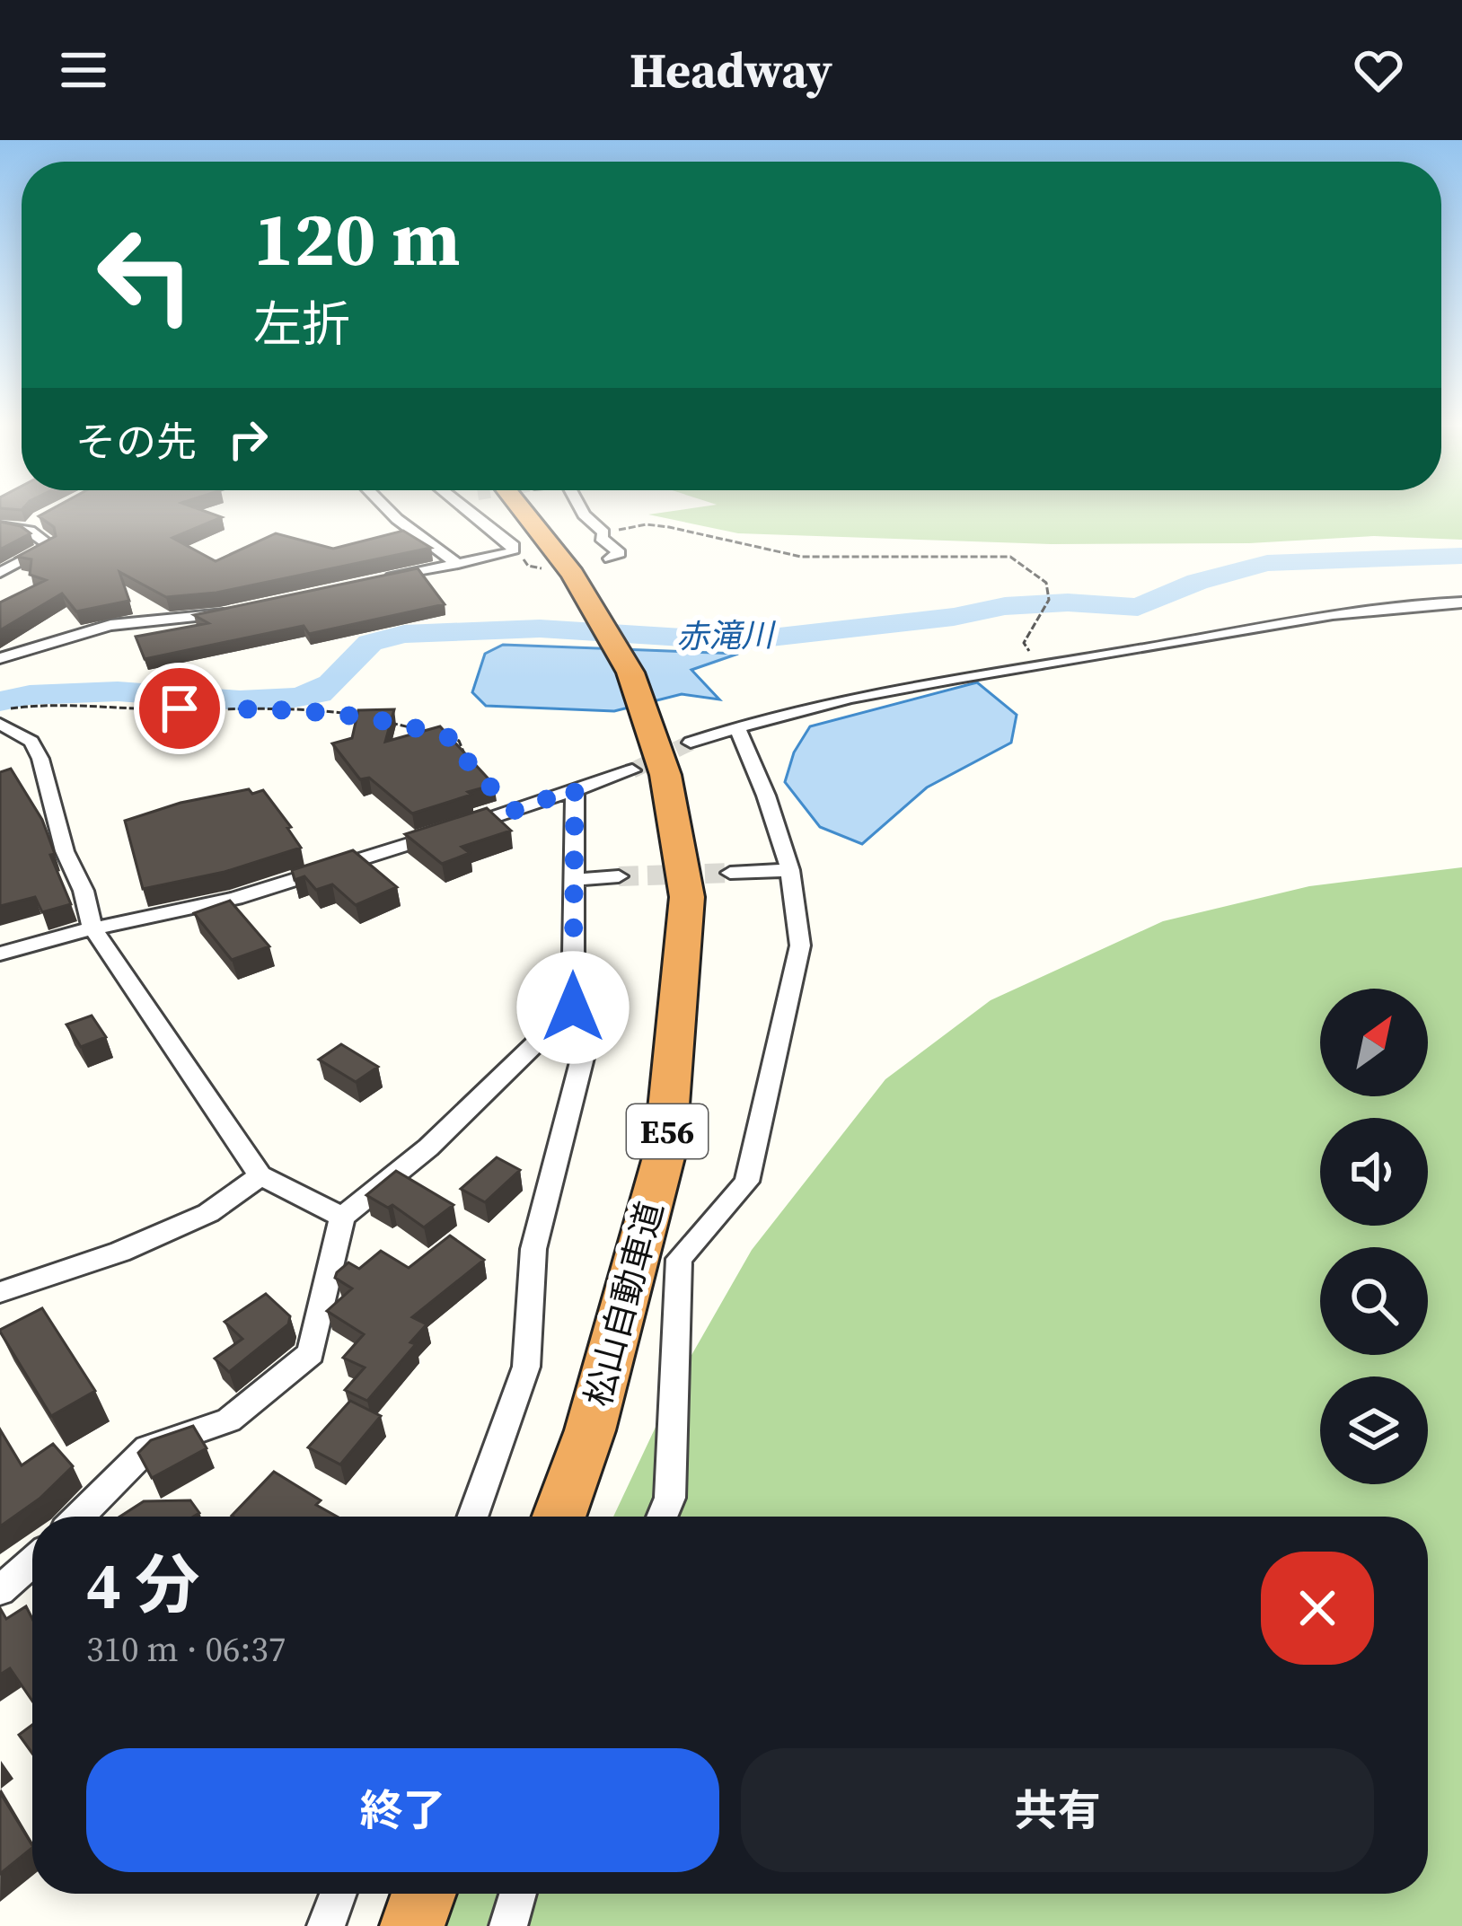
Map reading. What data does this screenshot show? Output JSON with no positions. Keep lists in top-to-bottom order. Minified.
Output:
{"streets":{"highway":["E56","松山自動車道"]},"water":["赤滝川"],"north":"top right","page":{"header":"Headway","turn":["120 m","左折"],"then":"その先","heading":["4 分","310 m · 06:37"],"buttons":["終了","共有"]}}
